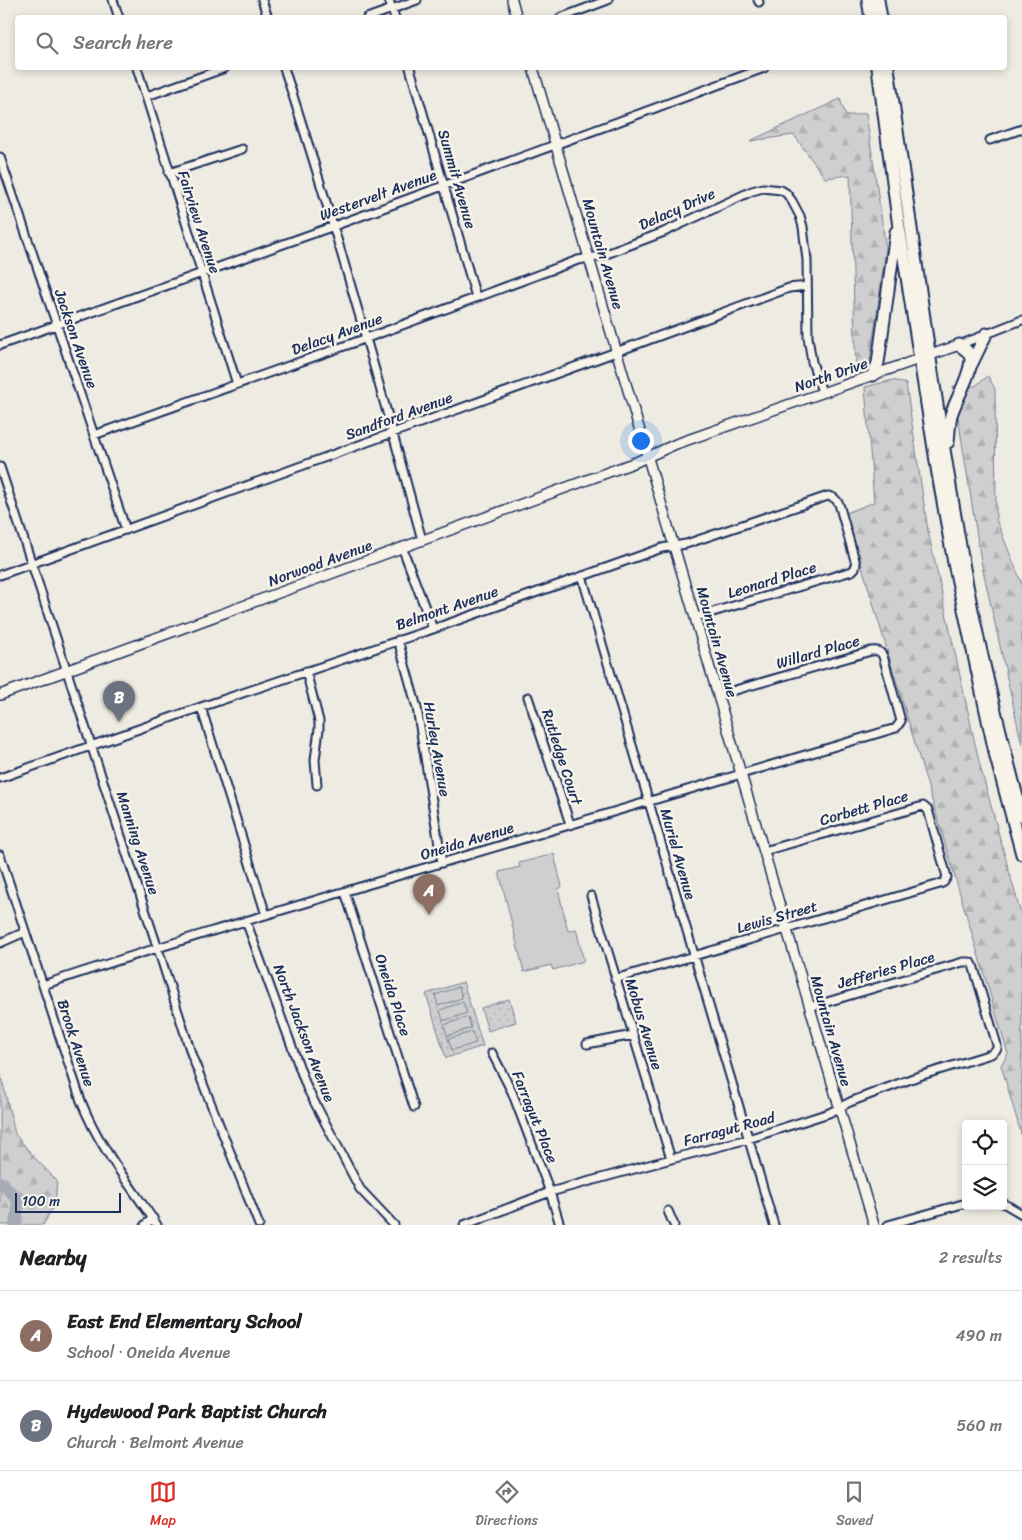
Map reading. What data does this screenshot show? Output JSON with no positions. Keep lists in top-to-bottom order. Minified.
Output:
{"streets":{"street":["Summit Avenue","Westervelt Avenue","Delacy Drive","Fairview Avenue","Mountain Avenue","Delacy Avenue","Jackson Avenue","North Drive","Sandford Avenue","Norwood Avenue","Leonard Place","Belmont Avenue","Willard Place","Hurley Avenue","Rutledge Court","Corbett Place","Oneida Avenue","Manning Avenue","Muriel Avenue","Lewis Street","Jefferies Place","Oneida Place","Mobus Avenue","North Jackson Avenue","Brook Avenue","Farragut Place","Farragut Road"]},"crossings":[["Summit Avenue","Westervelt Avenue"],["Summit Avenue","Delacy Avenue"],["Westervelt Avenue","Fairview Avenue"],["Westervelt Avenue","Mountain Avenue"],["Westervelt Avenue","Jackson Avenue"],["Delacy Drive","Mountain Avenue"],["Delacy Drive","Delacy Avenue"],["Delacy Drive","Sandford Avenue"],["Fairview Avenue","Delacy Avenue"],["Mountain Avenue","Delacy Avenue"],["Mountain Avenue","North Drive"],["Mountain Avenue","Sandford Avenue"],["Mountain Avenue","Norwood Avenue"],["Mountain Avenue","Leonard Place"],["Mountain Avenue","Belmont Avenue"],["Mountain Avenue","Willard Place"],["Mountain Avenue","Corbett Place"],["Mountain Avenue","Oneida Avenue"],["Mountain Avenue","Lewis Street"],["Mountain Avenue","Jefferies Place"],["Mountain Avenue","Farragut Road"],["Delacy Avenue","Jackson Avenue"],["Jackson Avenue","Sandford Avenue"],["North Drive","Norwood Avenue"],["Sandford Avenue","Manning Avenue"],["Norwood Avenue","Manning Avenue"],["Leonard Place","Belmont Avenue"],["Belmont Avenue","Hurley Avenue"],["Belmont Avenue","Manning Avenue"],["Belmont Avenue","Muriel Avenue"],["Willard Place","Oneida Avenue"],["Hurley Avenue","Oneida Avenue"],["Rutledge Court","Oneida Avenue"],["Corbett Place","Lewis Street"],["Oneida Avenue","Manning Avenue"],["Oneida Avenue","Muriel Avenue"],["Oneida Avenue","Oneida Place"],["Oneida Avenue","North Jackson Avenue"],["Oneida Avenue","Brook Avenue"],["Muriel Avenue","Lewis Street"],["Muriel Avenue","Farragut Road"],["Lewis Street","Mobus Avenue"],["Jefferies Place","Farragut Road"],["Mobus Avenue","Farragut Road"],["Farragut Place","Farragut Road"]],"scale_bar":"100 m","page":{"search":"Search here","pins":["B","A"],"scale":"100 m","heading":["Nearby","2 results"],"list":[{"mark":"A","name":"East End Elementary School","note":"School · Oneida Avenue","value":"490 m"},{"mark":"B","name":"Hydewood Park Baptist Church","note":"Church · Belmont Avenue","value":"560 m"}],"nav":["Map","Directions","Saved"]}}
